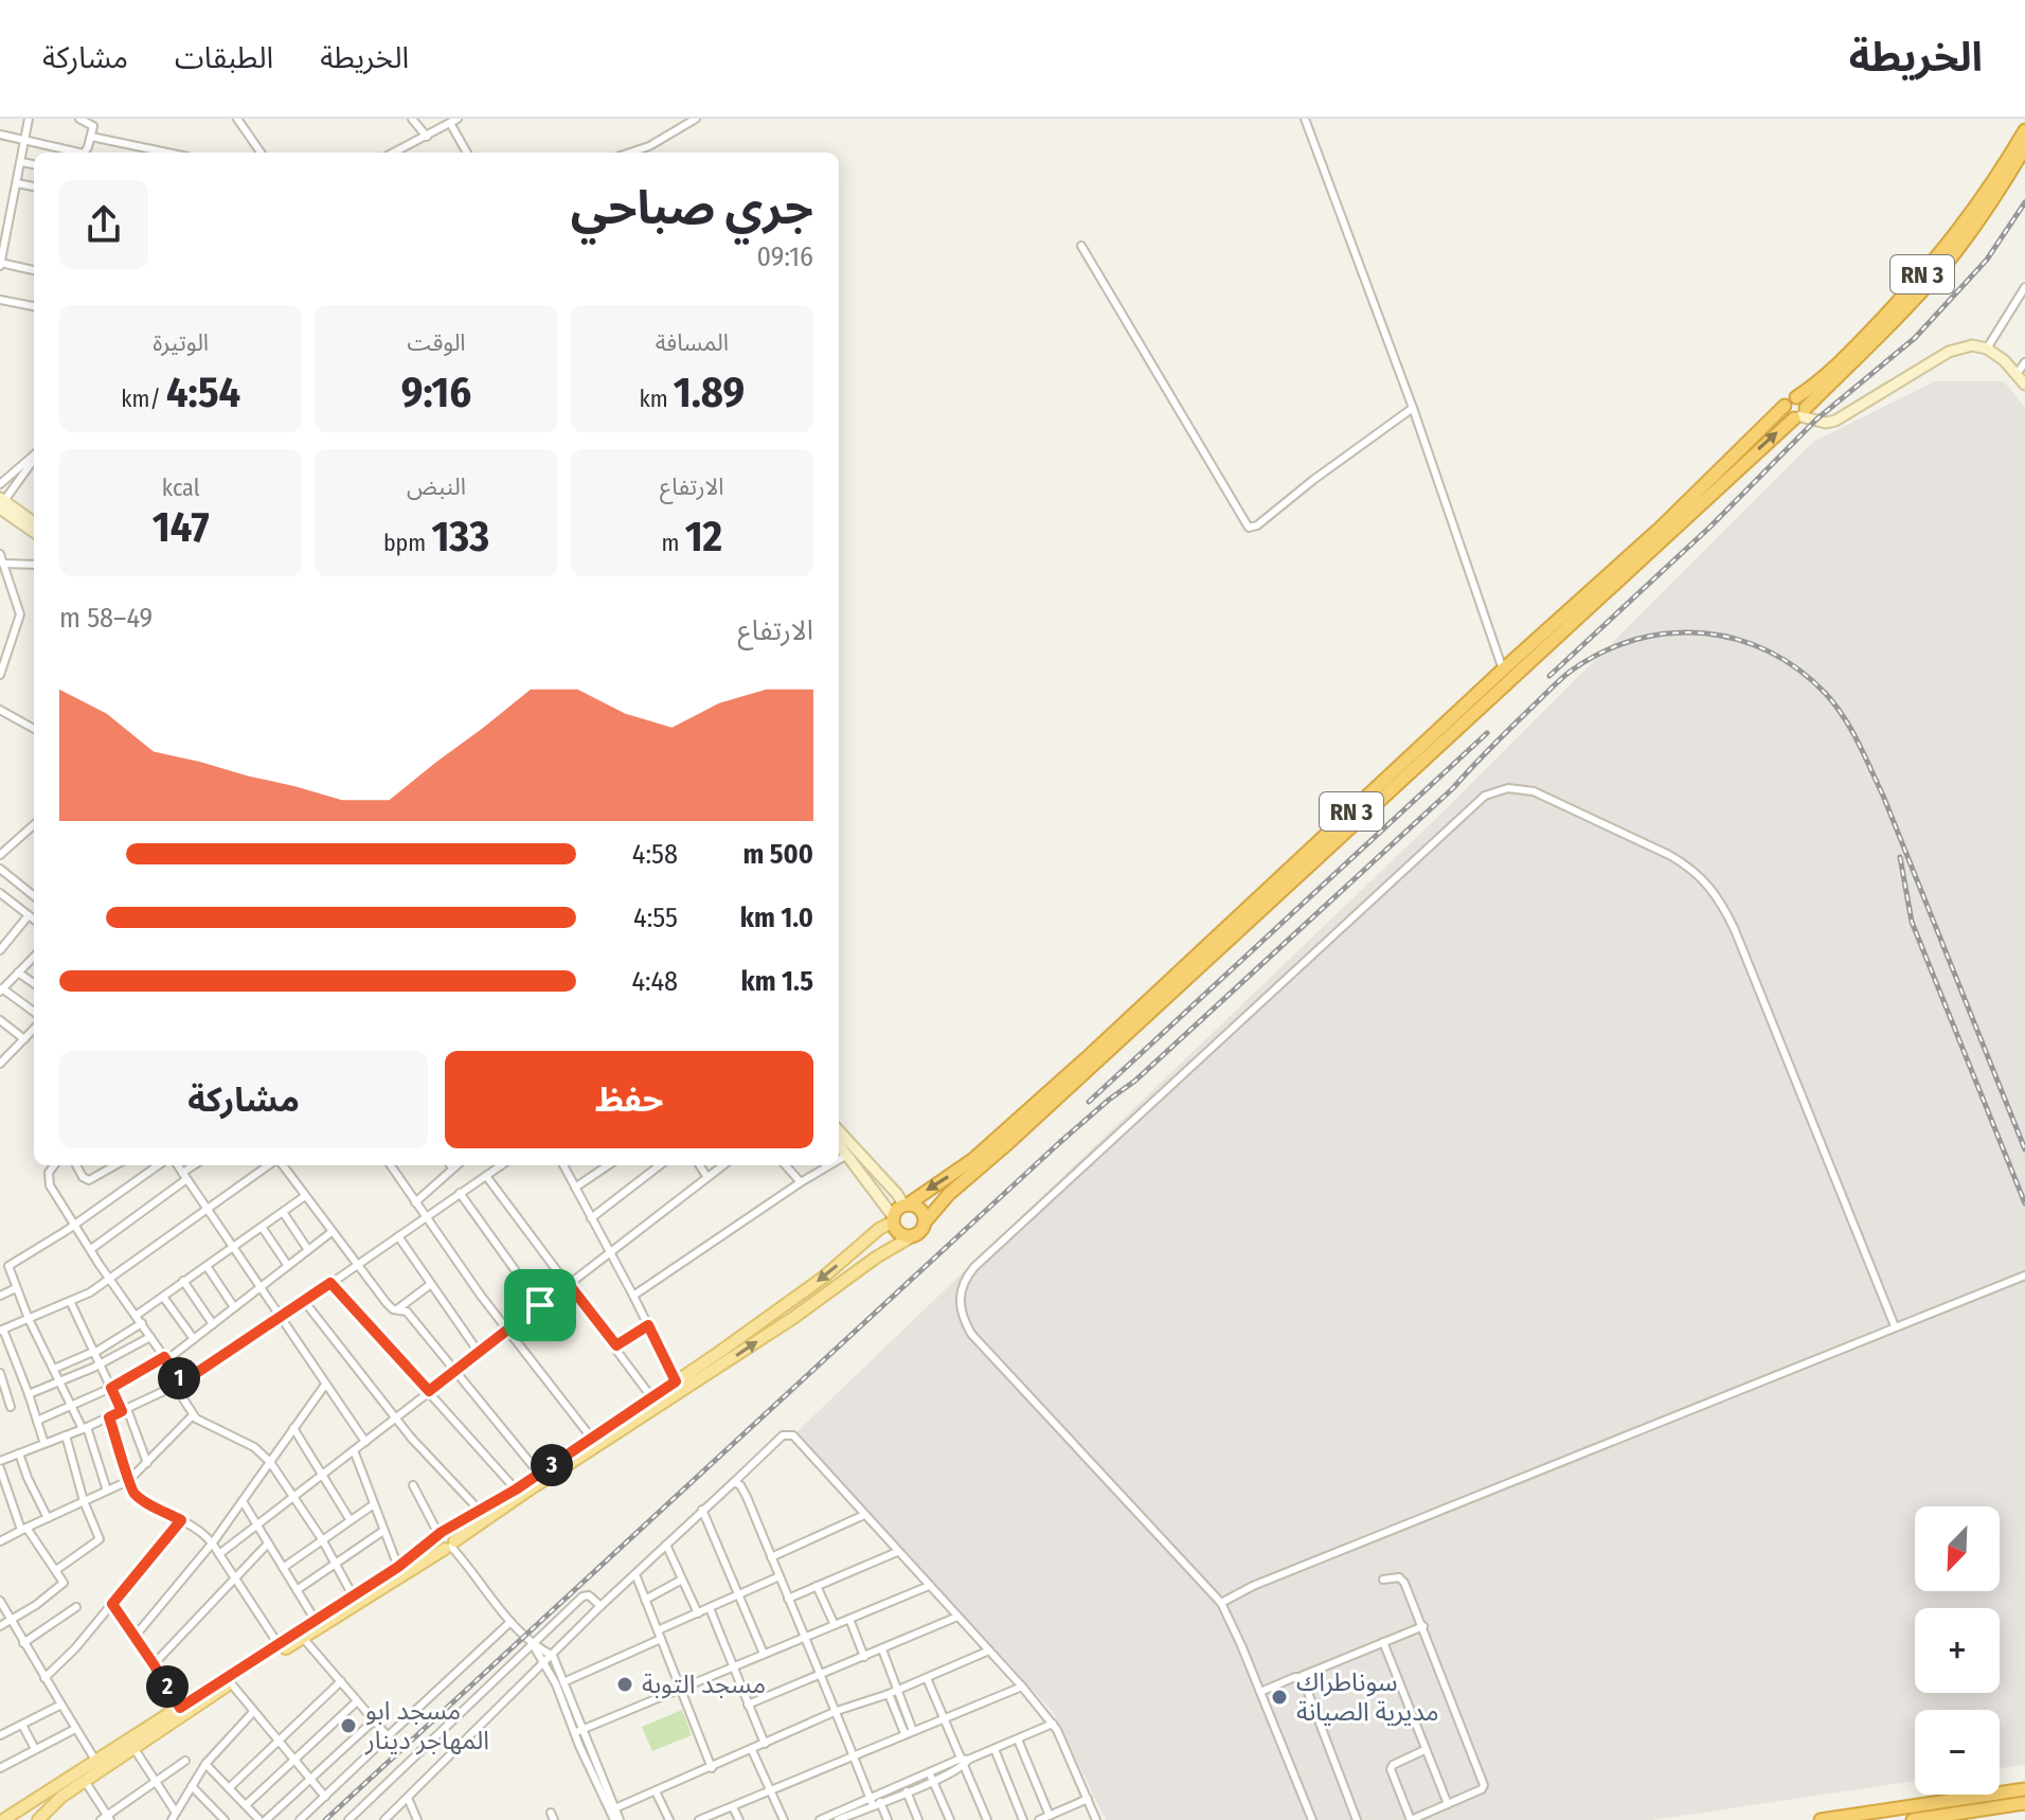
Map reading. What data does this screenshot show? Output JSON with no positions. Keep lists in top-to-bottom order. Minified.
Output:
{"streets":{"highway":["RN 3"]},"places":["مسجد التوبة","سوناطراك مديرية الصيانة","مسجد ابو المهاجر دينار"],"north":"bottom left","page":{"header":"الخريطة","nav":["الخريطة","الطبقات","مشاركة"],"heading":["جري صباحي","09:16"],"stats":[["المسافة","1.89 km"],["الوقت","9:16"],["الوتيرة","4:54 /km"],["الارتفاع","12 m"],["النبض","133 bpm"],["kcal","147"]],"chart":["الارتفاع","49–58 m"],"list":[{"name":"500 m","note":"4:58"},{"name":"1.0 km","note":"4:55"},{"name":"1.5 km","note":"4:48"}],"buttons":["حفظ","مشاركة"],"pins":["1","3","2"],"map_buttons":["+","−"]}}
